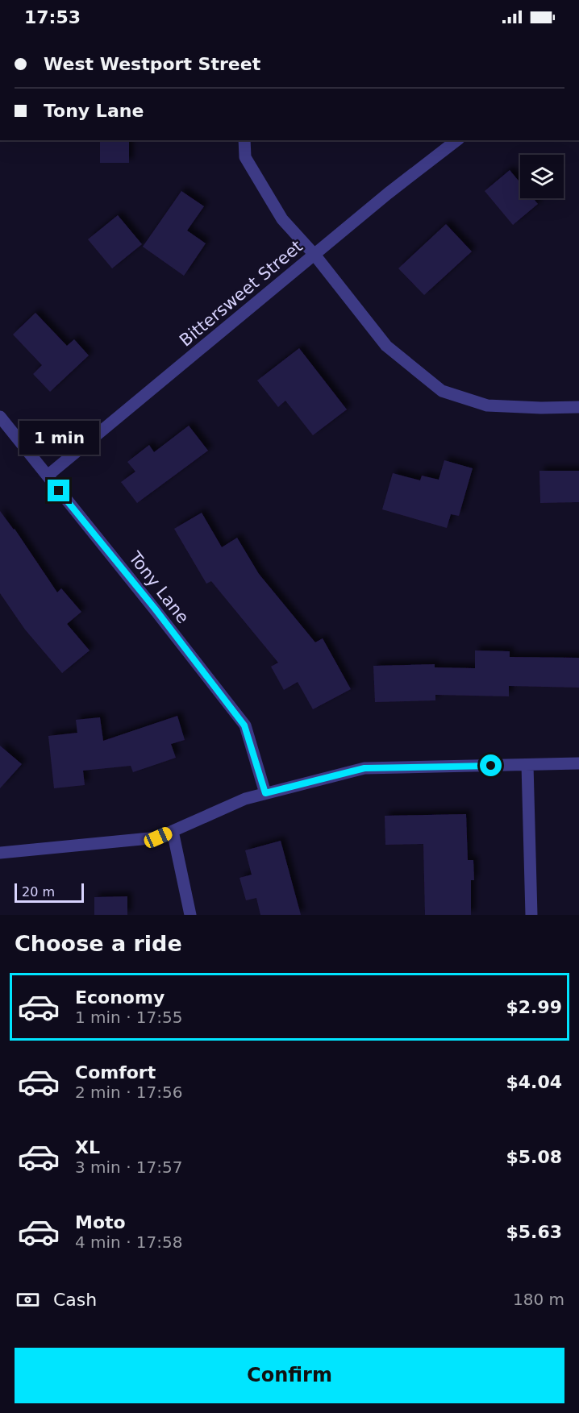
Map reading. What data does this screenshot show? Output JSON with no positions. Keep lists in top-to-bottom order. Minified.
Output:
{"streets":{"street":["Bittersweet Street","Tony Lane"]},"crossings":[["Bittersweet Street","Tony Lane"]],"scale_bar":"20 m","page":{"status":"17:53","banner":["West Westport Street","Tony Lane"],"bubble":"1 min","scale":"20 m","heading":"Choose a ride","list":[{"name":"Economy","note":"1 min · 17:55","value":"$2.99"},{"name":"Comfort","note":"2 min · 17:56","value":"$4.04"},{"name":"XL","note":"3 min · 17:57","value":"$5.08"},{"name":"Moto","note":"4 min · 17:58","value":"$5.63"}],"pay":["Cash","180 m"],"buttons":"Confirm"}}
